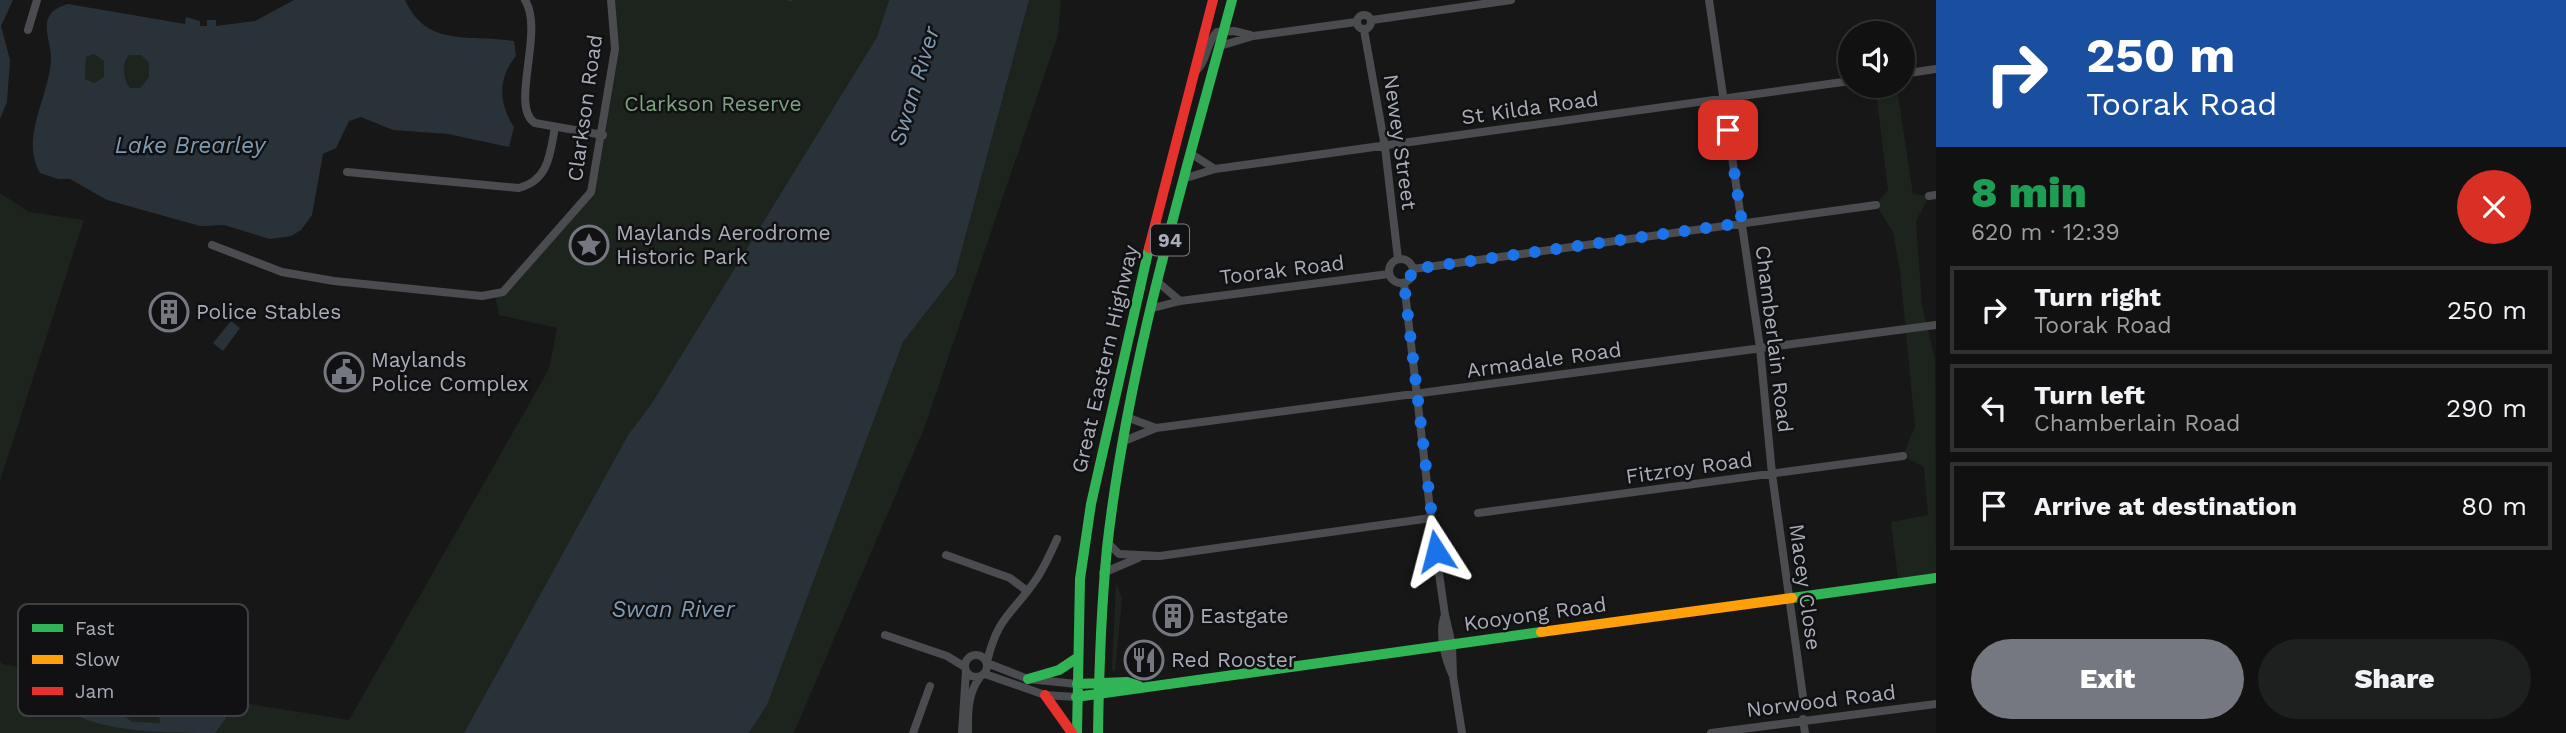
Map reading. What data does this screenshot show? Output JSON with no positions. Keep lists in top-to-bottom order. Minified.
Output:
{"streets":{"main road":["94","Great Eastern Highway","Kooyong Road"],"street":["Clarkson Road","St Kilda Road","Newey Street","Toorak Road","Chamberlain Road","Armadale Road","Fitzroy Road","Macey Close","Norwood Road"]},"crossings":[["St Kilda Road","Newey Street"],["St Kilda Road","Chamberlain Road"],["St Kilda Road","Great Eastern Highway"],["Newey Street","Toorak Road"],["Toorak Road","Great Eastern Highway"],["Chamberlain Road","Armadale Road"],["Chamberlain Road","Fitzroy Road"],["Chamberlain Road","Macey Close"],["Great Eastern Highway","Armadale Road"],["Great Eastern Highway","Kooyong Road"],["Fitzroy Road","Macey Close"],["Macey Close","Kooyong Road"]],"water":["Swan River","Lake Brearley"],"parks":["Clarkson Reserve"],"places":{"place":["Maylands Aerodrome Historic Park"],"building":["Police Stables","Eastgate"],"public building":["Maylands Police Complex"],"restaurant":["Red Rooster"]},"legend":["Fast","Slow","Jam"],"page":{"turn":["250 m","Toorak Road"],"heading":["8 min","620 m · 12:39"],"list":[{"name":"Turn right","note":"Toorak Road","value":"250 m"},{"name":"Turn left","note":"Chamberlain Road","value":"290 m"},{"name":"Arrive at destination","value":"80 m"}],"buttons":["Exit","Share"]}}
